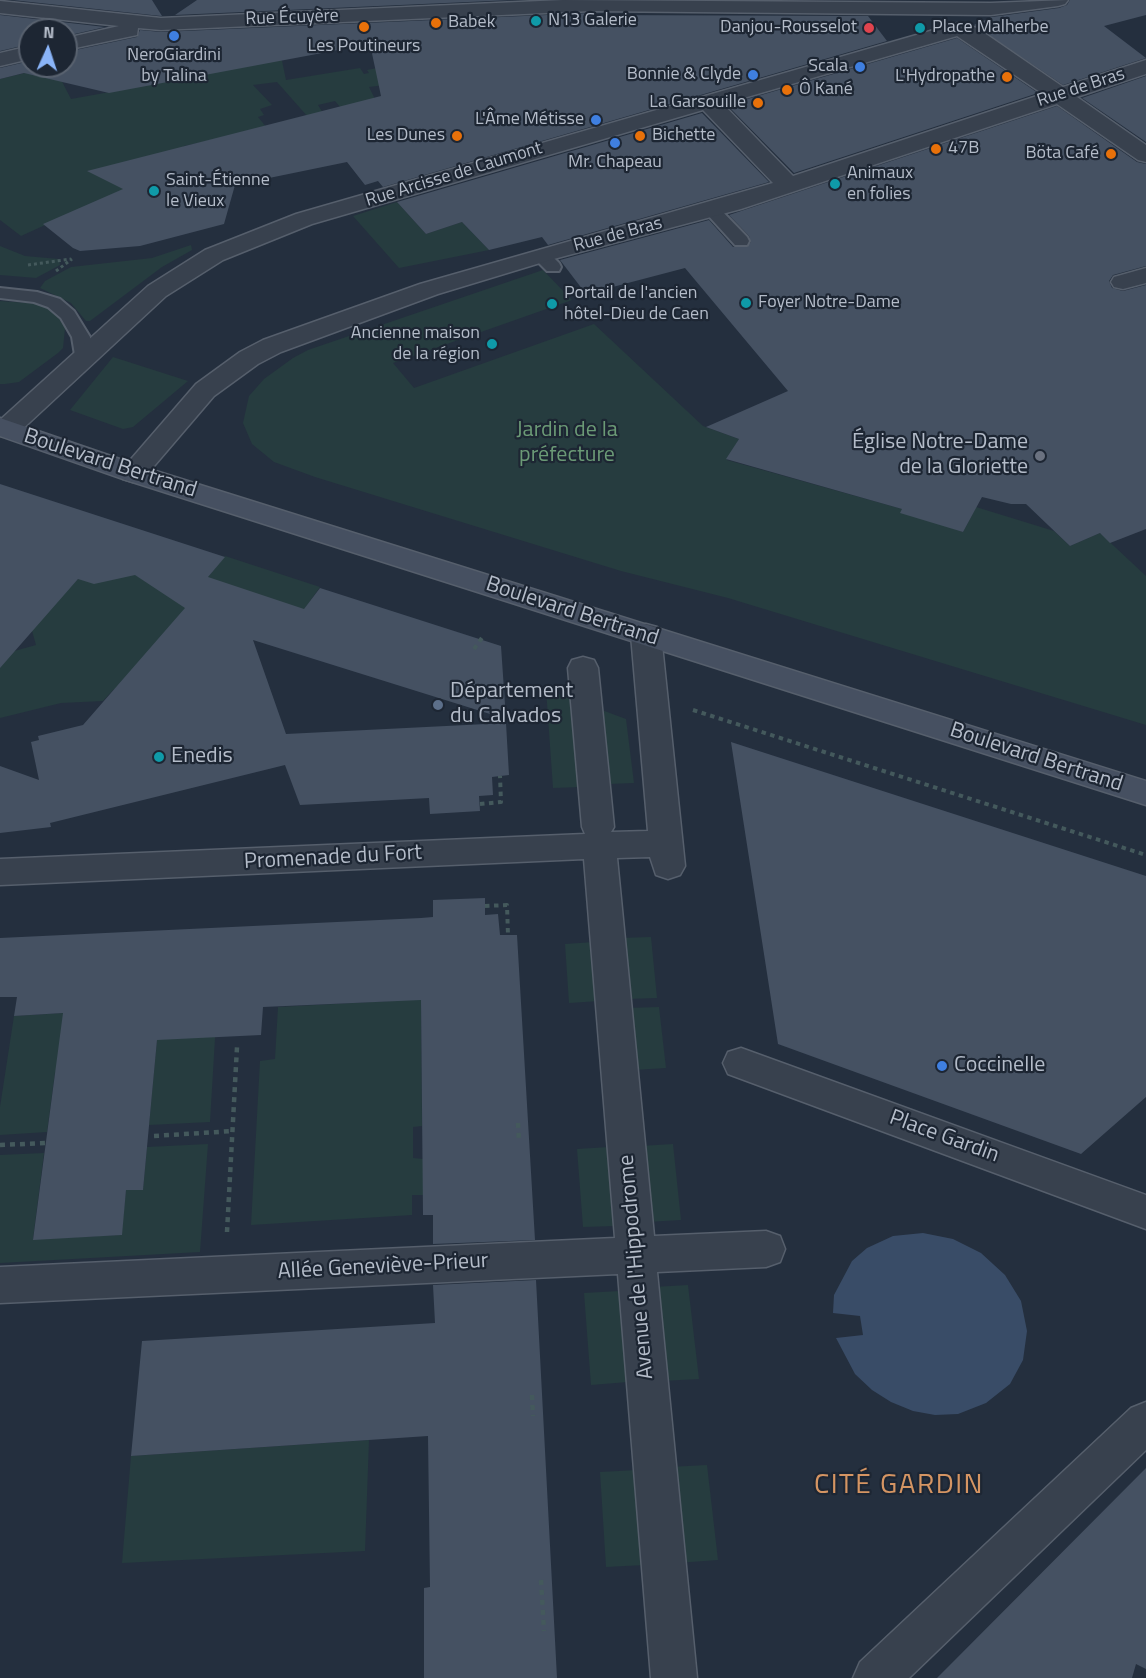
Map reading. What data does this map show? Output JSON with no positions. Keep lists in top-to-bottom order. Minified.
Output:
{"streets":{"main road":["Boulevard Bertrand"],"street":["Rue Écuyère","Rue de Bras","Rue Arcisse de Caumont","Promenade du Fort","Place Gardin","Allée Geneviève-Prieur","Avenue de l'Hippodrome"]},"crossings":[["Rue de Bras","Rue Arcisse de Caumont"],["Rue de Bras","Boulevard Bertrand"],["Rue Arcisse de Caumont","Boulevard Bertrand"],["Boulevard Bertrand","Promenade du Fort"],["Allée Geneviève-Prieur","Avenue de l'Hippodrome"]],"districts":["CITÉ GARDIN"],"parks":["Jardin de la préfecture"],"places":["N13 Galerie","Babek","Les Poutineurs","Danjou-Rousselot","Place Malherbe","NeroGiardini by Talina","Scala","Bonnie & Clyde","L'Hydropathe","Ô Kané","La Garsouille","L'Âme Métisse","Les Dunes","Bichette","Mr. Chapeau","47B","Böta Café","Animaux en folies","Saint-Étienne le Vieux","Foyer Notre-Dame","Portail de l'ancien hôtel-Dieu de Caen","Ancienne maison de la région","Église Notre-Dame de la Gloriette","Département du Calvados","Enedis","Coccinelle"],"north":"top"}
